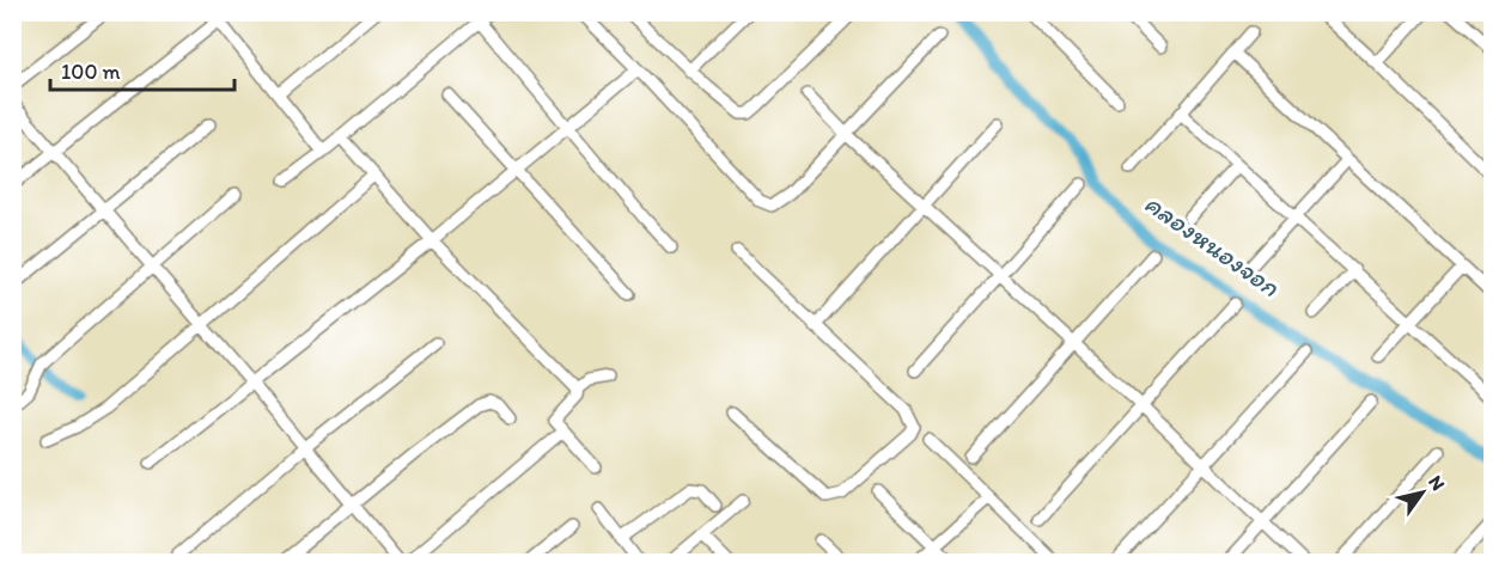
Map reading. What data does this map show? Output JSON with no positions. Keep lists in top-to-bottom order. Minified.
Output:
{"water":["คลองหนองจอก"],"scale_bar":"100 m","north":"top right"}
